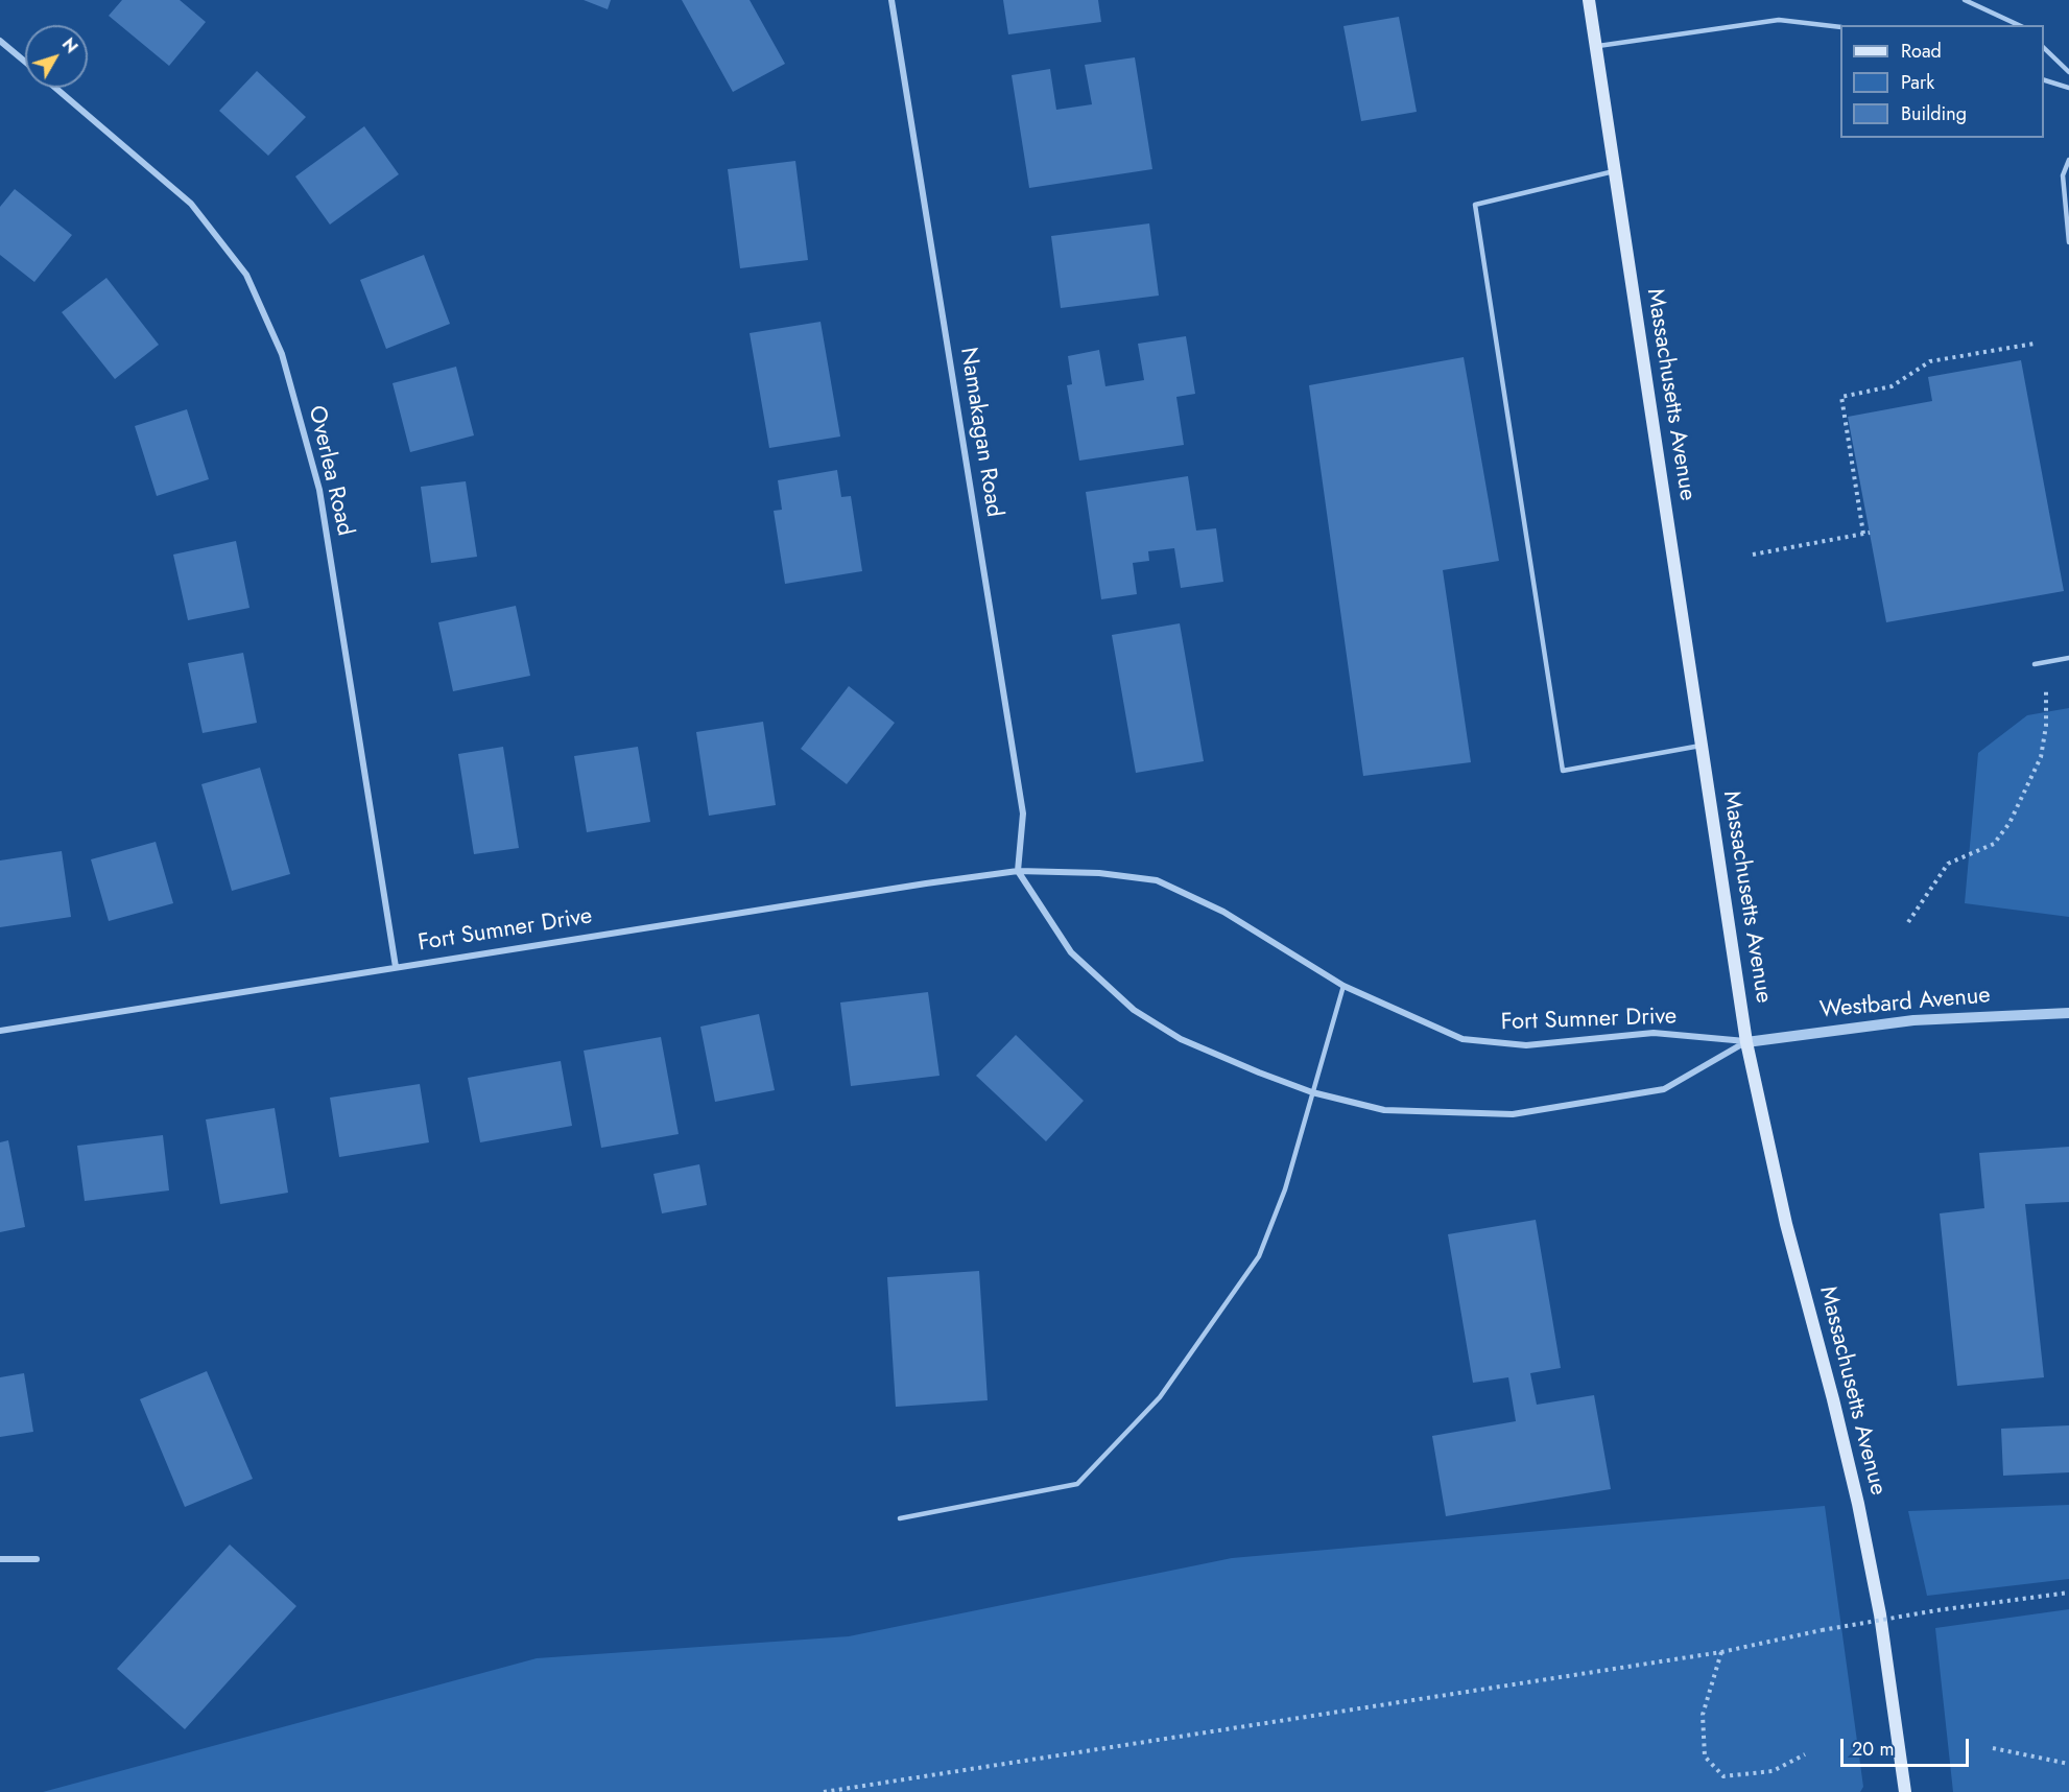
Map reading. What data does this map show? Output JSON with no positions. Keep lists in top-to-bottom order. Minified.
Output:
{"streets":{"main road":["Massachusetts Avenue"],"street":["Namakagan Road","Overlea Road","Fort Sumner Drive","Westbard Avenue"]},"crossings":[["Massachusetts Avenue","Fort Sumner Drive"],["Massachusetts Avenue","Westbard Avenue"],["Namakagan Road","Fort Sumner Drive"],["Overlea Road","Fort Sumner Drive"],["Fort Sumner Drive","Westbard Avenue"]],"legend":["Road","Park","Building"],"scale_bar":"20 m","north":"top right"}
